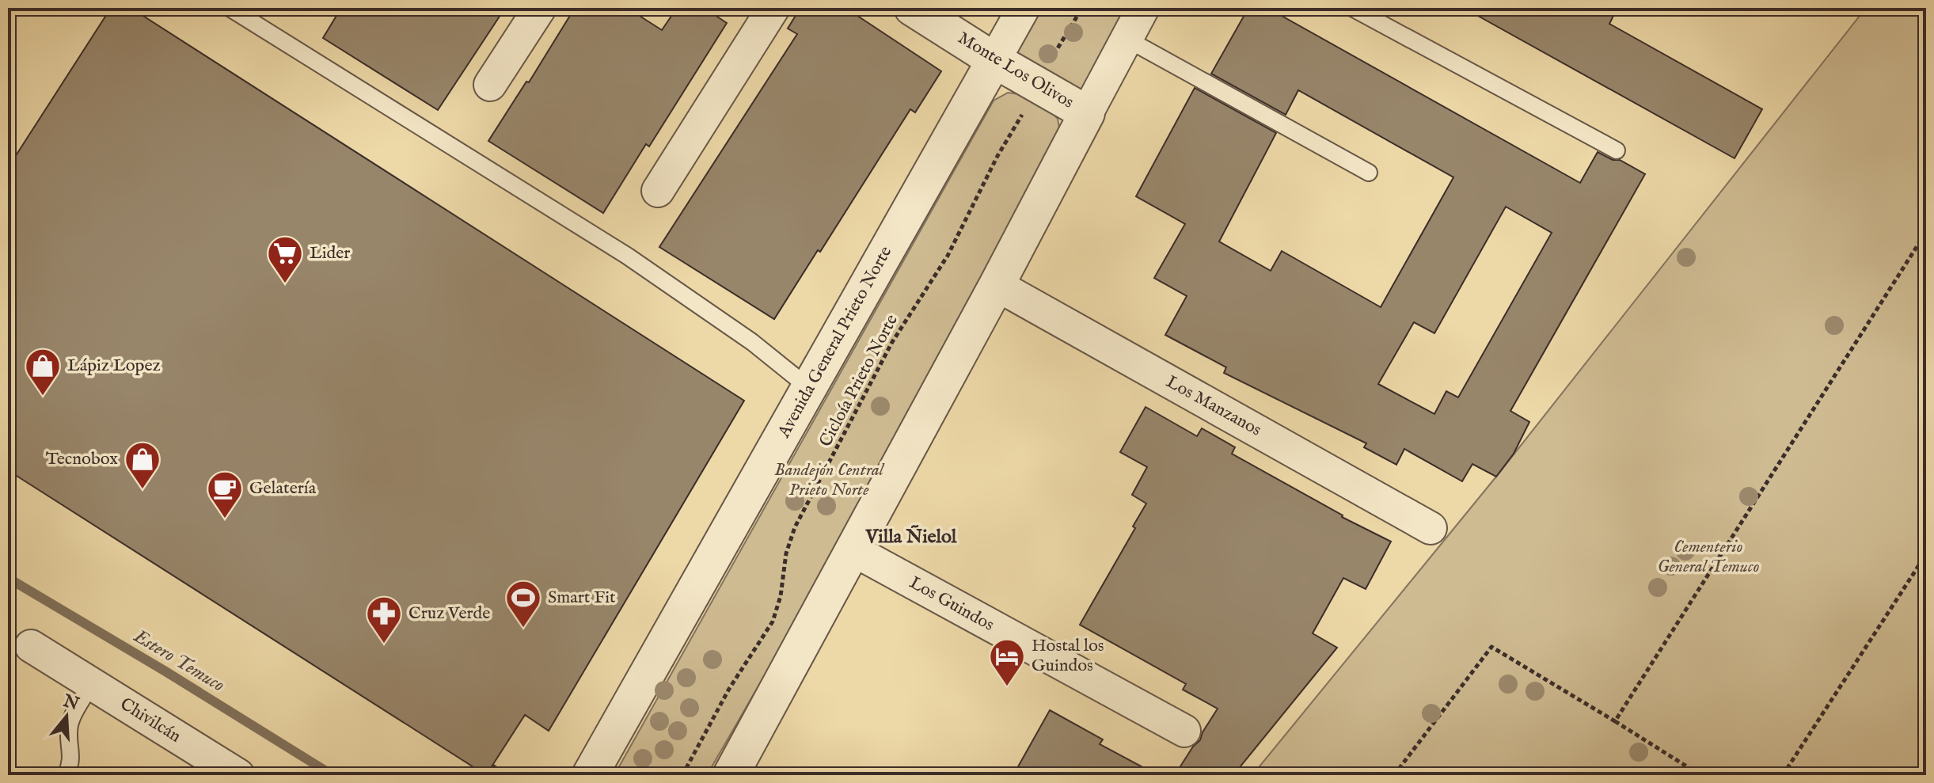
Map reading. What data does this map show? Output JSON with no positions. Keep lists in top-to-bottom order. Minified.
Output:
{"streets":{"street":["Monte Los Olivos","Avenida General Prieto Norte","Los Manzanos","Los Guindos","Chivilcán"],"path":["Cicloía Prieto Norte"]},"crossings":[["Monte Los Olivos","Avenida General Prieto Norte"],["Monte Los Olivos","Cicloía Prieto Norte"]],"districts":["Villa Ñielol"],"water":["Estero Temuco"],"parks":["Bandejón Central Prieto Norte","Cementerio General Temuco"],"places":{"supermarket":["Lider"],"shop":["Lápiz Lopez","Tecnobox"],"cafe":["Gelatería"],"sports":["Smart Fit"],"pharmacy":["Cruz Verde"],"hotel":["Hostal los Guindos"]},"north":"top"}
